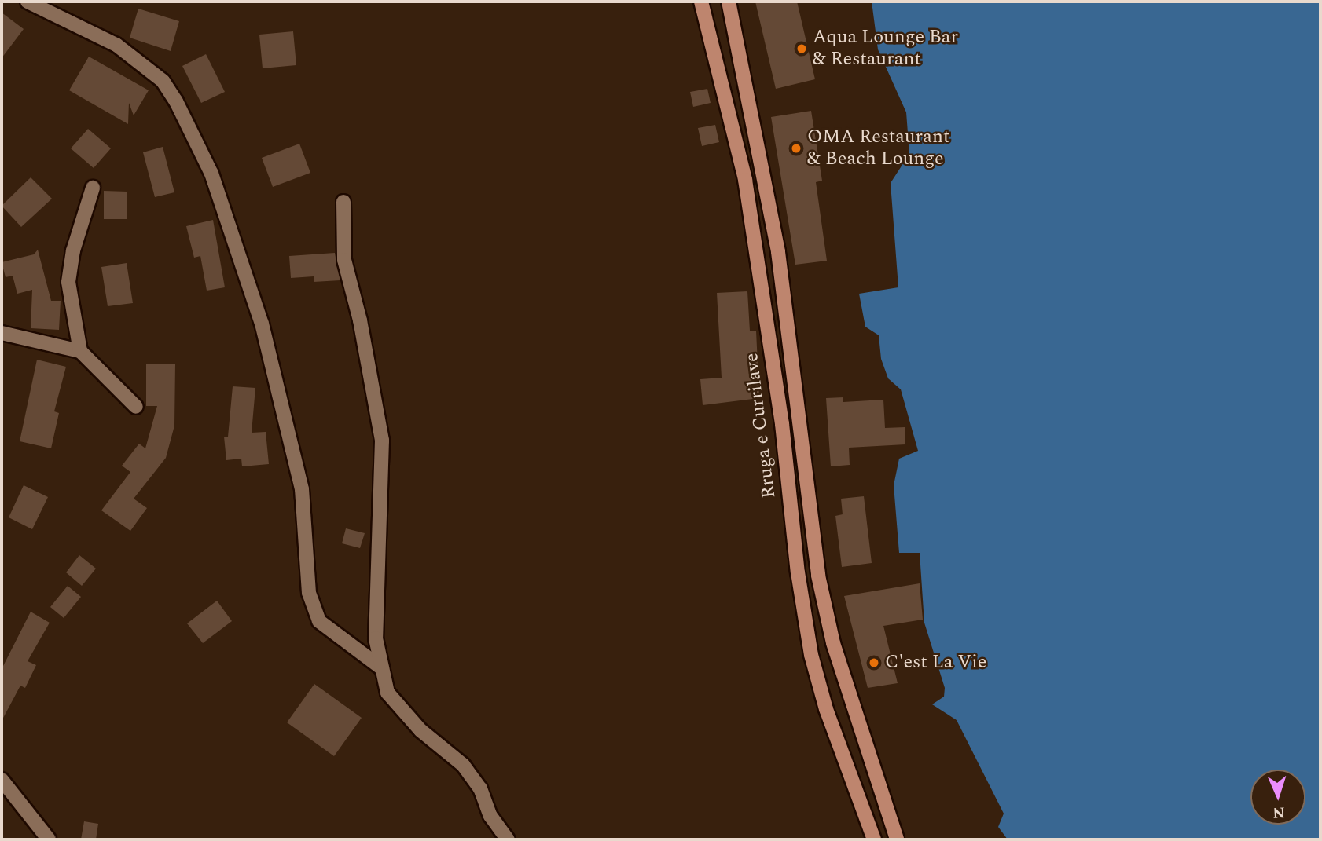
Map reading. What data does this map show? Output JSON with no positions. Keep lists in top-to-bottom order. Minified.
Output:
{"streets":{"main road":["Rruga e Currilave"]},"places":["Aqua Lounge Bar & Restaurant","OMA Restaurant & Beach Lounge","C'est La Vie"],"north":"bottom"}
